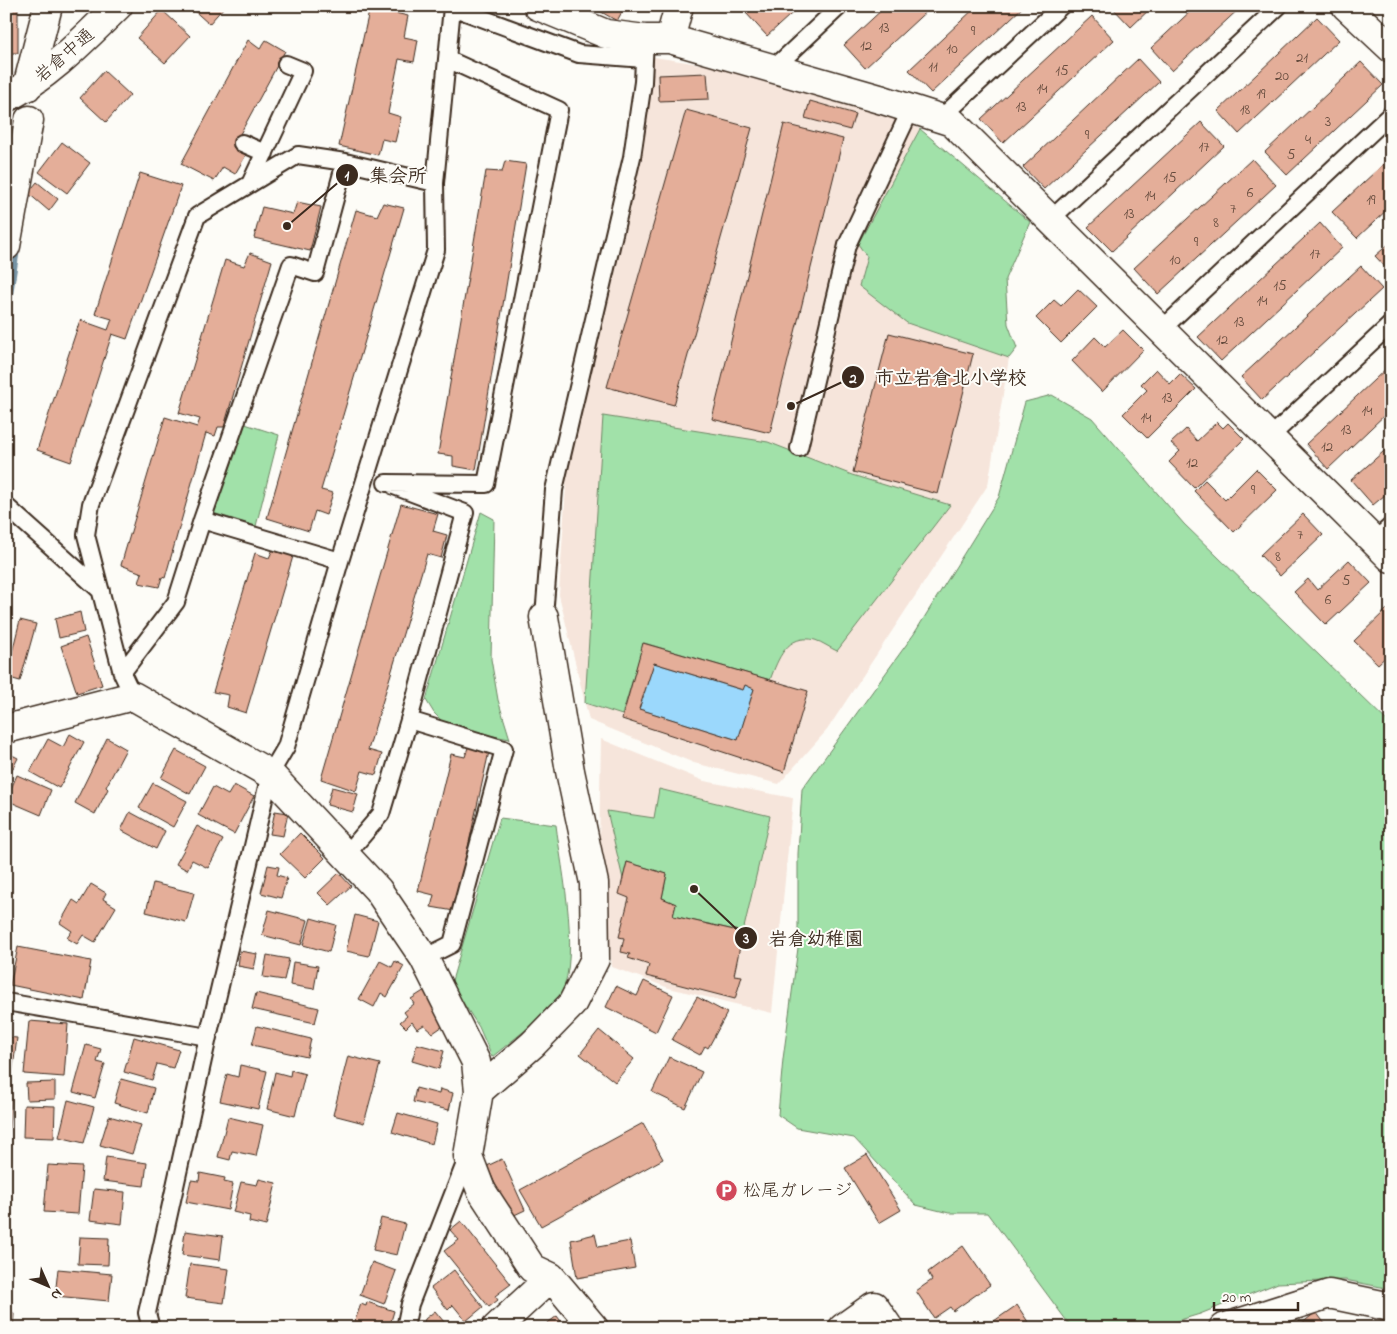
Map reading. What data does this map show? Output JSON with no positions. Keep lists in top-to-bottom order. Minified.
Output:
{"streets":{"street":["岩倉中通"]},"places":{"other":["集会所","市立岩倉北小学校","岩倉幼稚園"],"parking":["松尾ガレージ"]},"house_numbers":["13","9","12","10","21","11","15","20","14","19","13","18","3","9","4","17","5","15","6","14","19","7","13","8","9","17","10","15","14","13","12","13","14","14","13","12","12","9","7","8","5","6"],"scale_bar":"20 m","north":"bottom right"}
